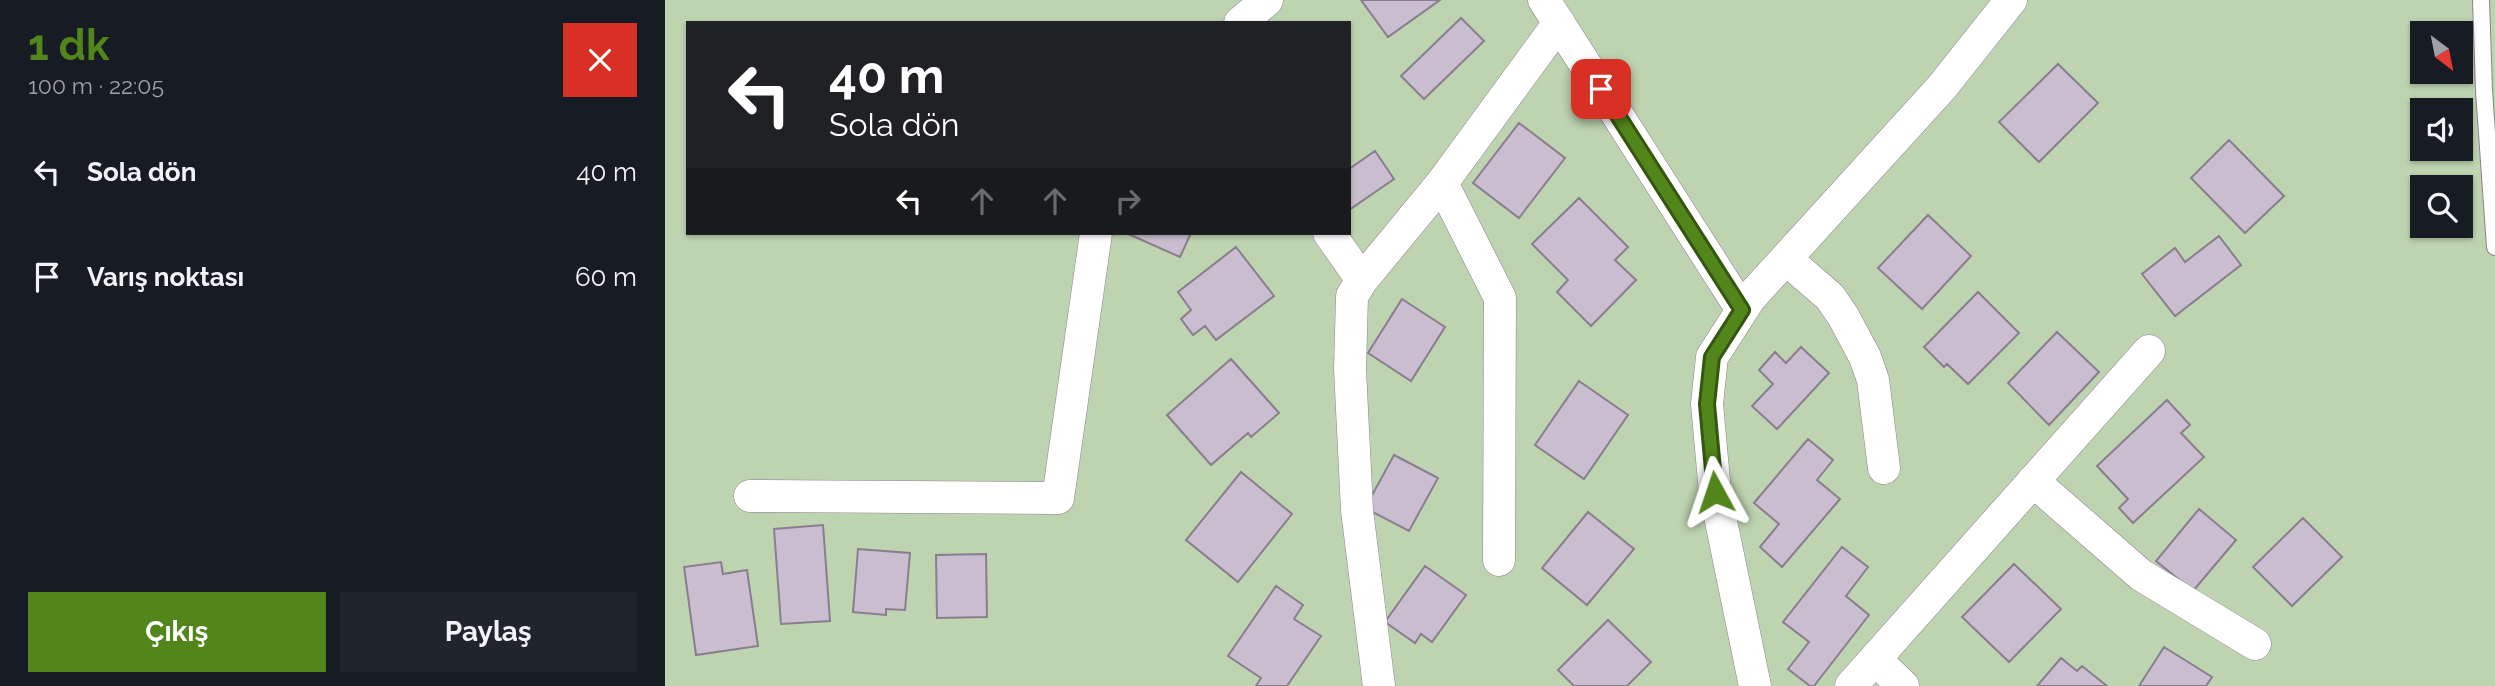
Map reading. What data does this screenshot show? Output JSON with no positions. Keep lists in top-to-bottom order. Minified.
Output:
{"north":"bottom right","page":{"heading":["1 dk","100 m · 22:05"],"turn":["40 m","Sola dön"],"list":[{"name":"Sola dön","value":"40 m"},{"name":"Varış noktası","value":"60 m"}],"buttons":["Çıkış","Paylaş"]}}
